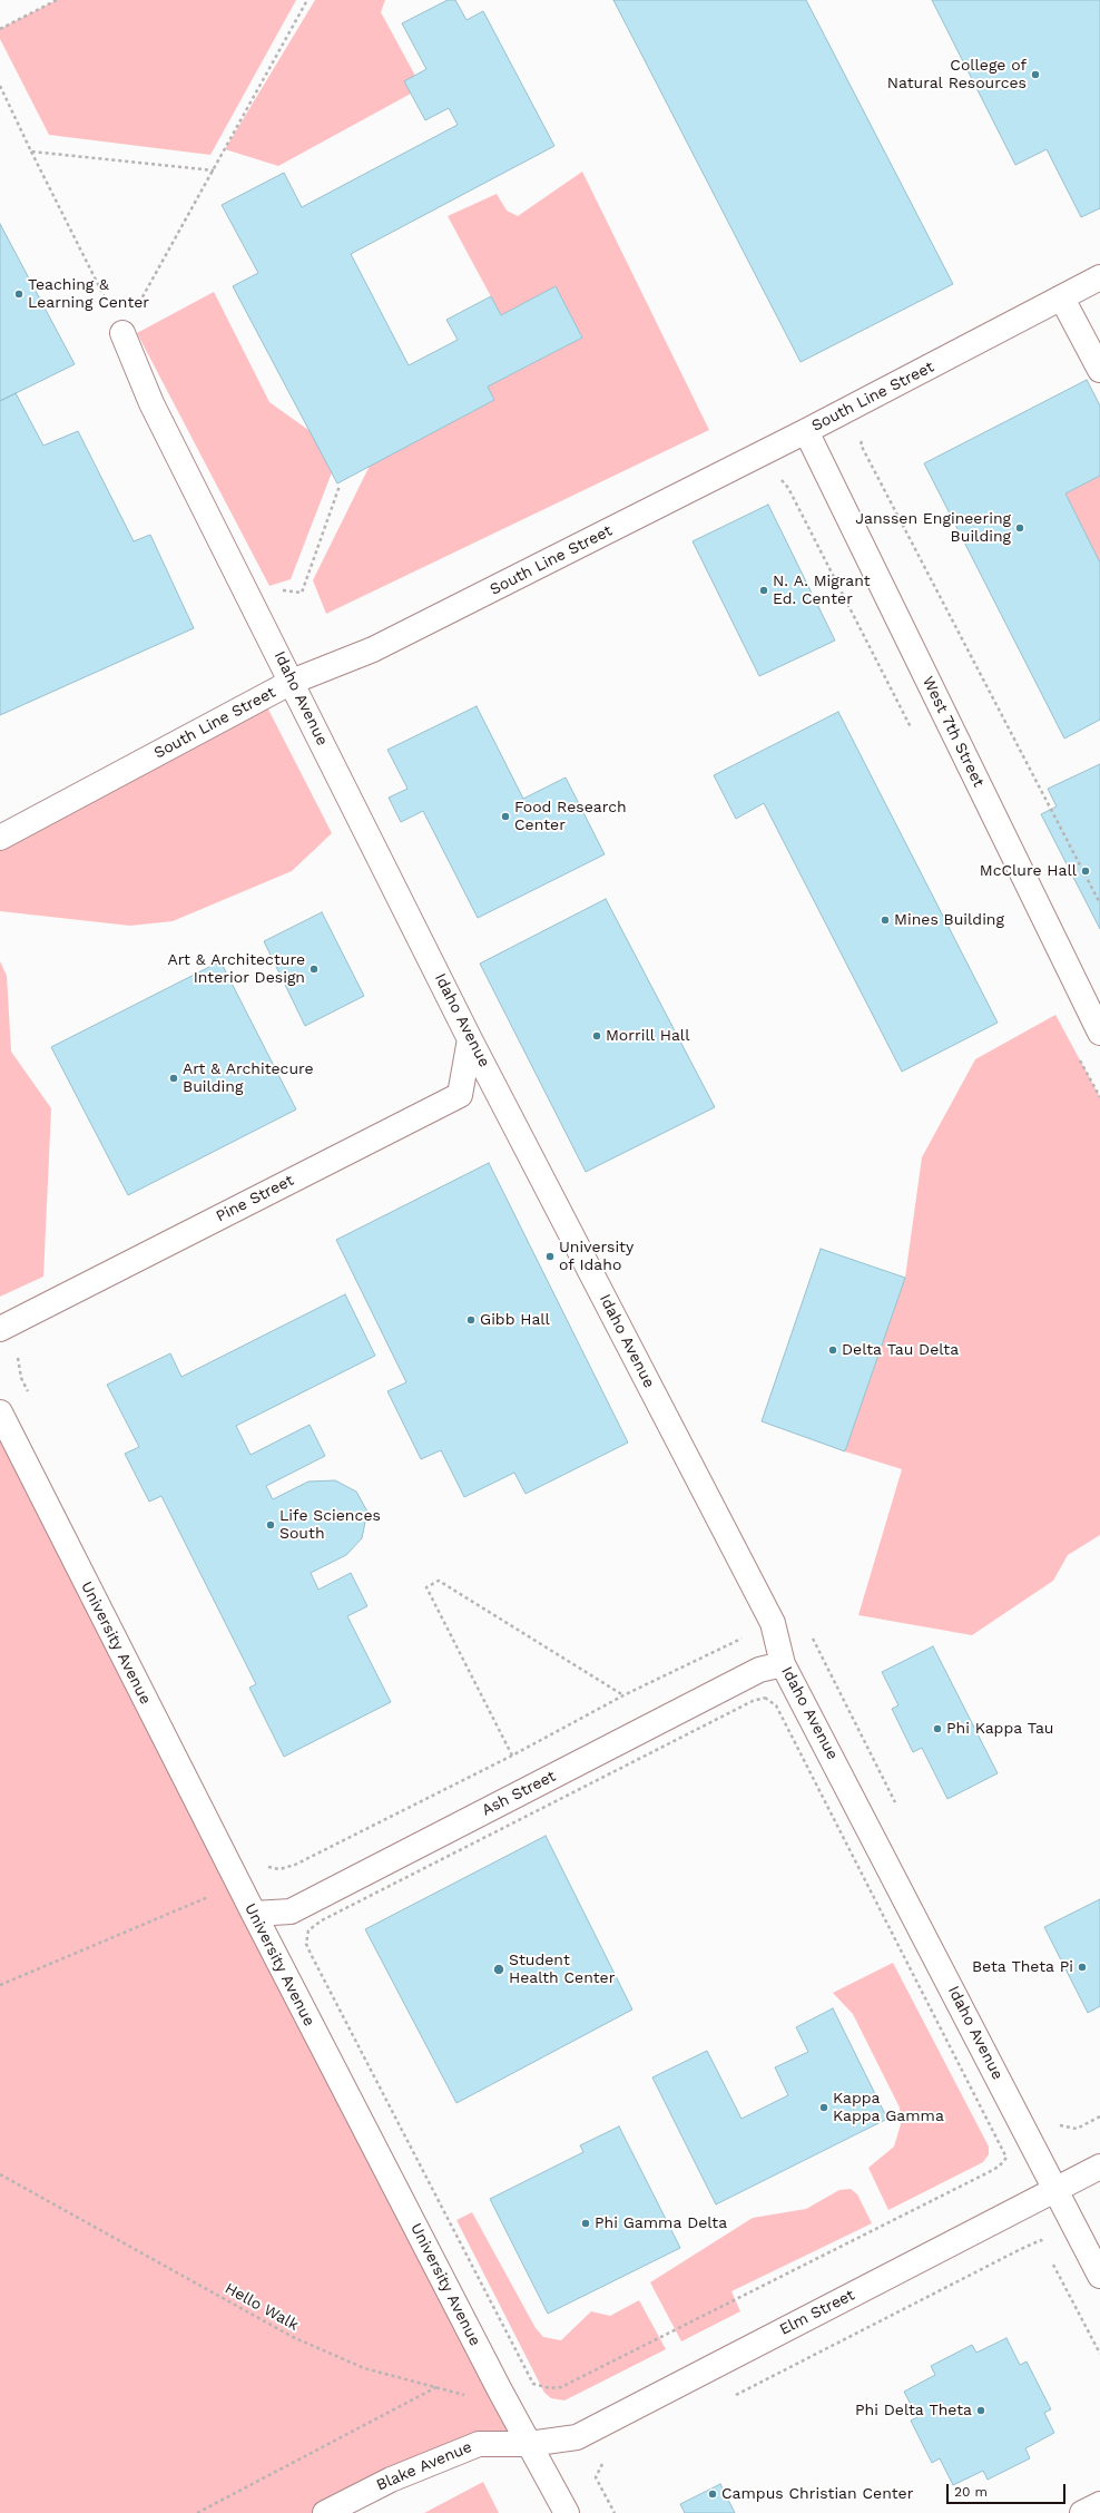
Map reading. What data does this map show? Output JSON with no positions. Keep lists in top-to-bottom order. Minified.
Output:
{"streets":{"street":["South Line Street","Idaho Avenue","West 7th Street","Pine Street","University Avenue","Ash Street","Elm Street","Blake Avenue"],"path":["Hello Walk"]},"crossings":[["South Line Street","Idaho Avenue"],["South Line Street","West 7th Street"],["Idaho Avenue","Pine Street"],["Idaho Avenue","Ash Street"],["Idaho Avenue","Elm Street"],["University Avenue","Ash Street"],["University Avenue","Hello Walk"],["University Avenue","Elm Street"],["University Avenue","Blake Avenue"],["Elm Street","Blake Avenue"]],"places":["College of Natural Resources","Teaching & Learning Center","Janssen Engineering Building","N. A. Migrant Ed. Center","Food Research Center","McClure Hall","Mines Building","Art & Architecture Interior Design","Morrill Hall","Art & Architecure Building","University of Idaho","Gibb Hall","Delta Tau Delta","Life Sciences South","Phi Kappa Tau","Beta Theta Pi","Student Health Center","Kappa Kappa Gamma","Phi Gamma Delta","Phi Delta Theta","Campus Christian Center"],"scale_bar":"20 m"}
